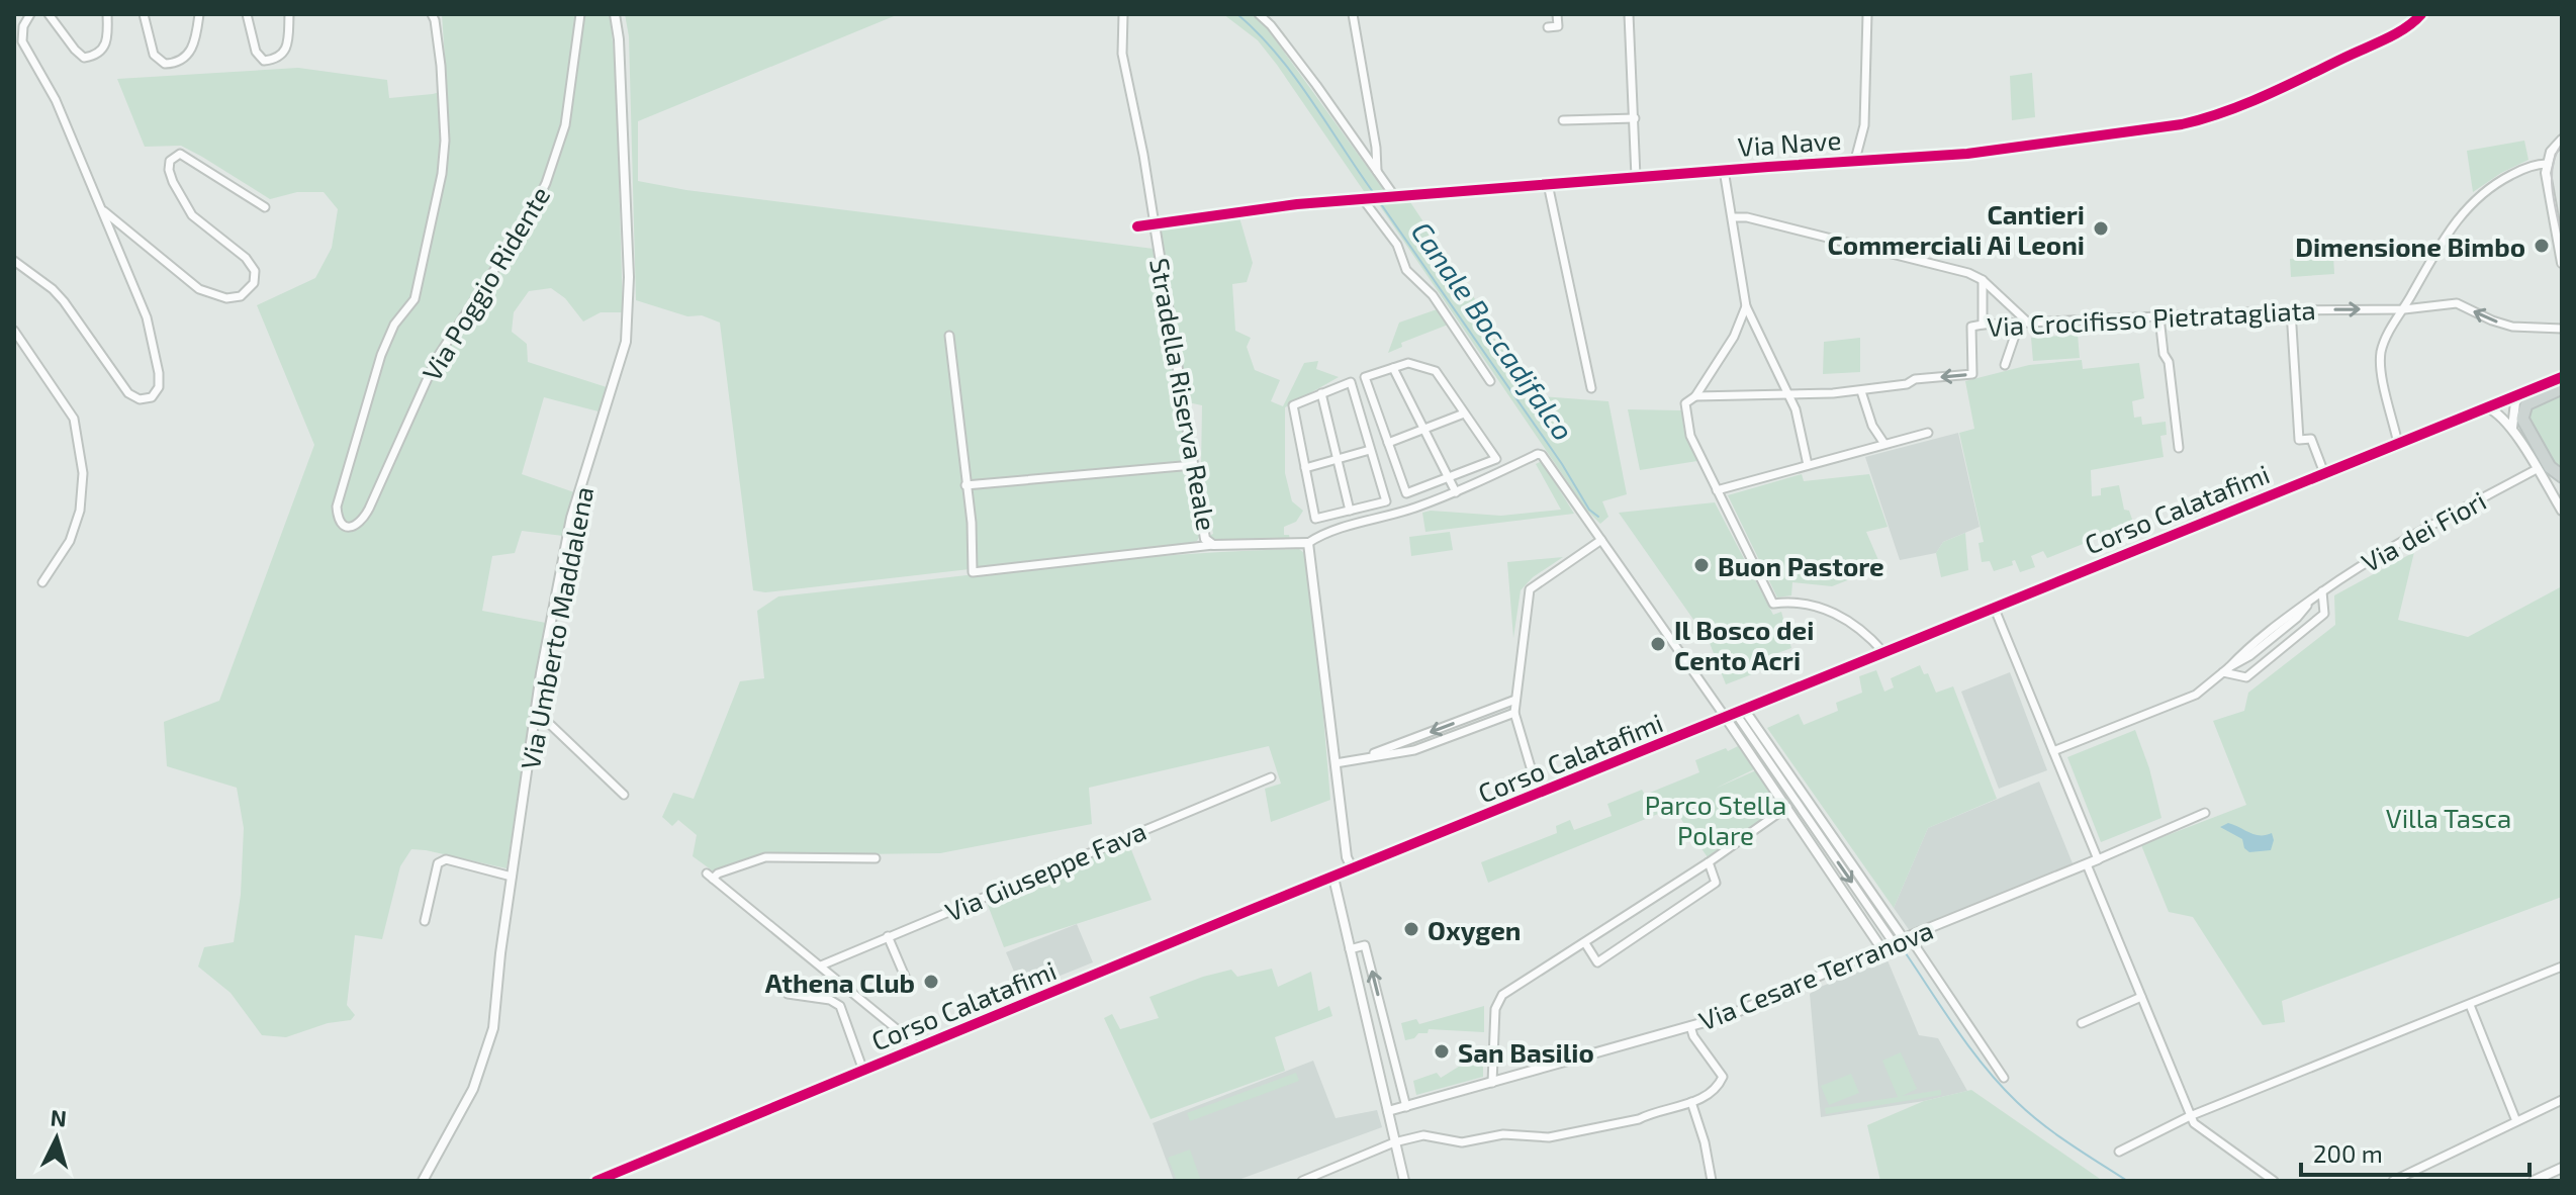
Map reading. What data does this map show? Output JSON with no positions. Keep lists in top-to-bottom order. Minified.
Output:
{"streets":{"main road":["Corso Calatafimi"],"street":["Via Nave","Via Poggio Ridente","Via Crocifisso Pietratagliata","Stradella Riserva Reale","Via dei Fiori","Via Umberto Maddalena","Via Giuseppe Fava","Via Cesare Terranova"]},"crossings":[["Via Nave","Stradella Riserva Reale"]],"water":["Canale Boccadifalco"],"parks":["Parco Stella Polare","Villa Tasca"],"places":["Cantieri Commerciali Ai Leoni","Dimensione Bimbo","Buon Pastore","Il Bosco dei Cento Acri","Oxygen","Athena Club","San Basilio"],"scale_bar":"200 m","north":"top"}
